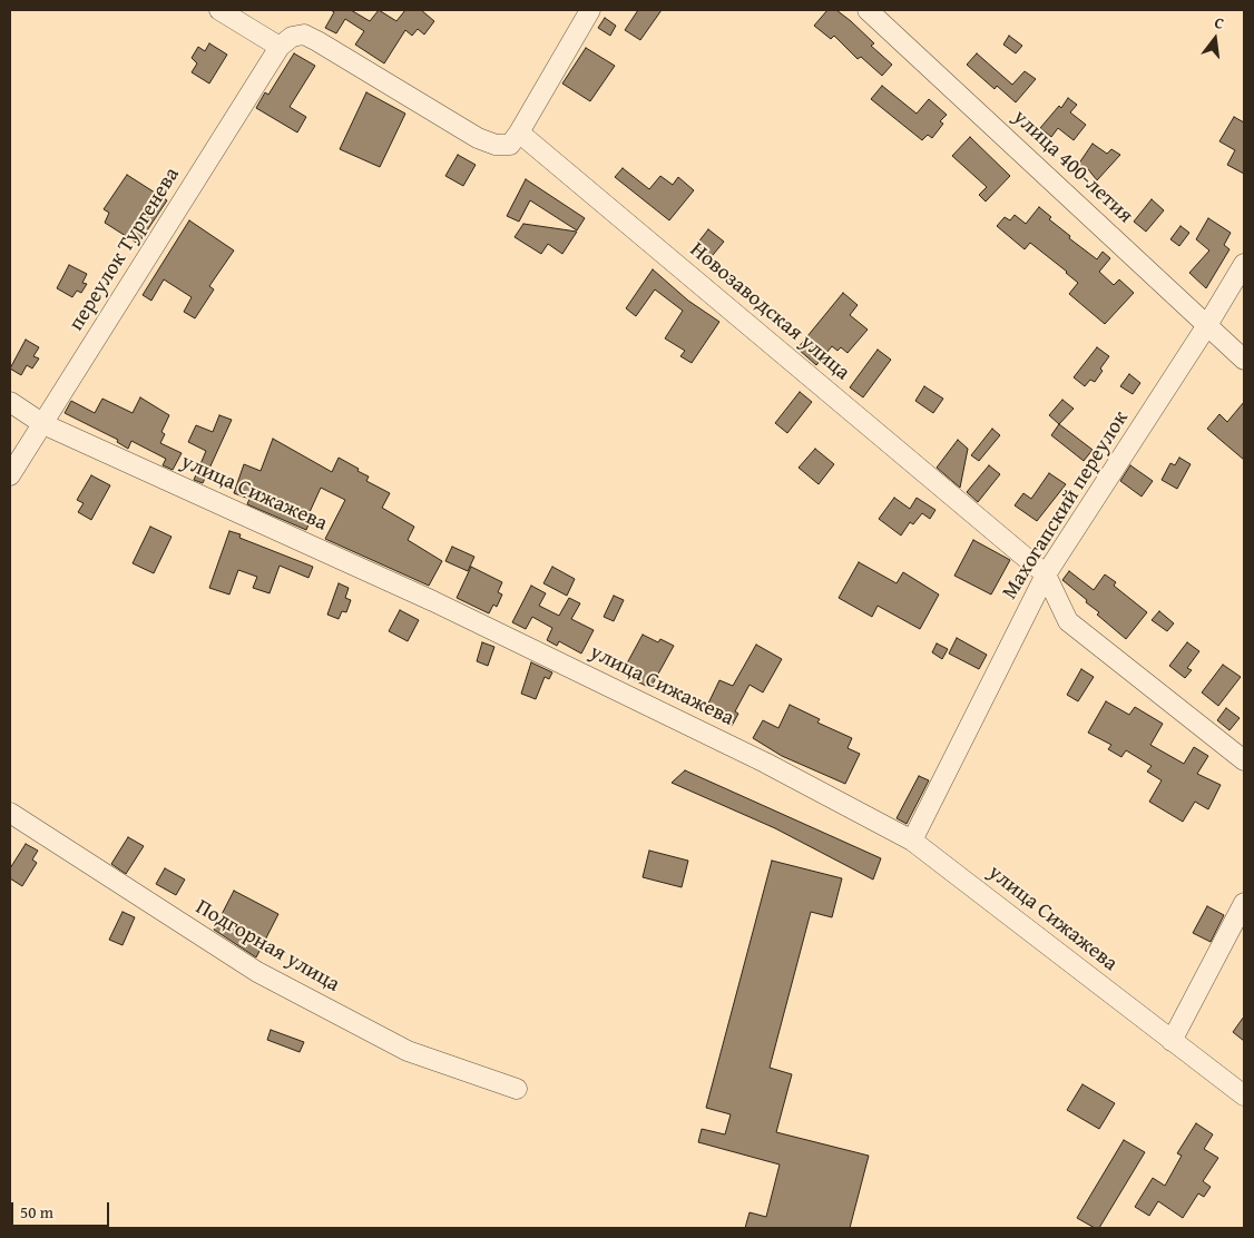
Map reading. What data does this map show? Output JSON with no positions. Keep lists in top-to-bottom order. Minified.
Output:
{"streets":{"street":["улица 400-летия","переулок Тургенева","Новозаводская улица","улица Сижажева","Махогапский переулок","Подгорная улица"]},"crossings":[["улица 400-летия","Махогапский переулок"],["переулок Тургенева","улица Сижажева"],["Новозаводская улица","Махогапский переулок"],["улица Сижажева","Махогапский переулок"]],"scale_bar":"50 m","north":"top"}
